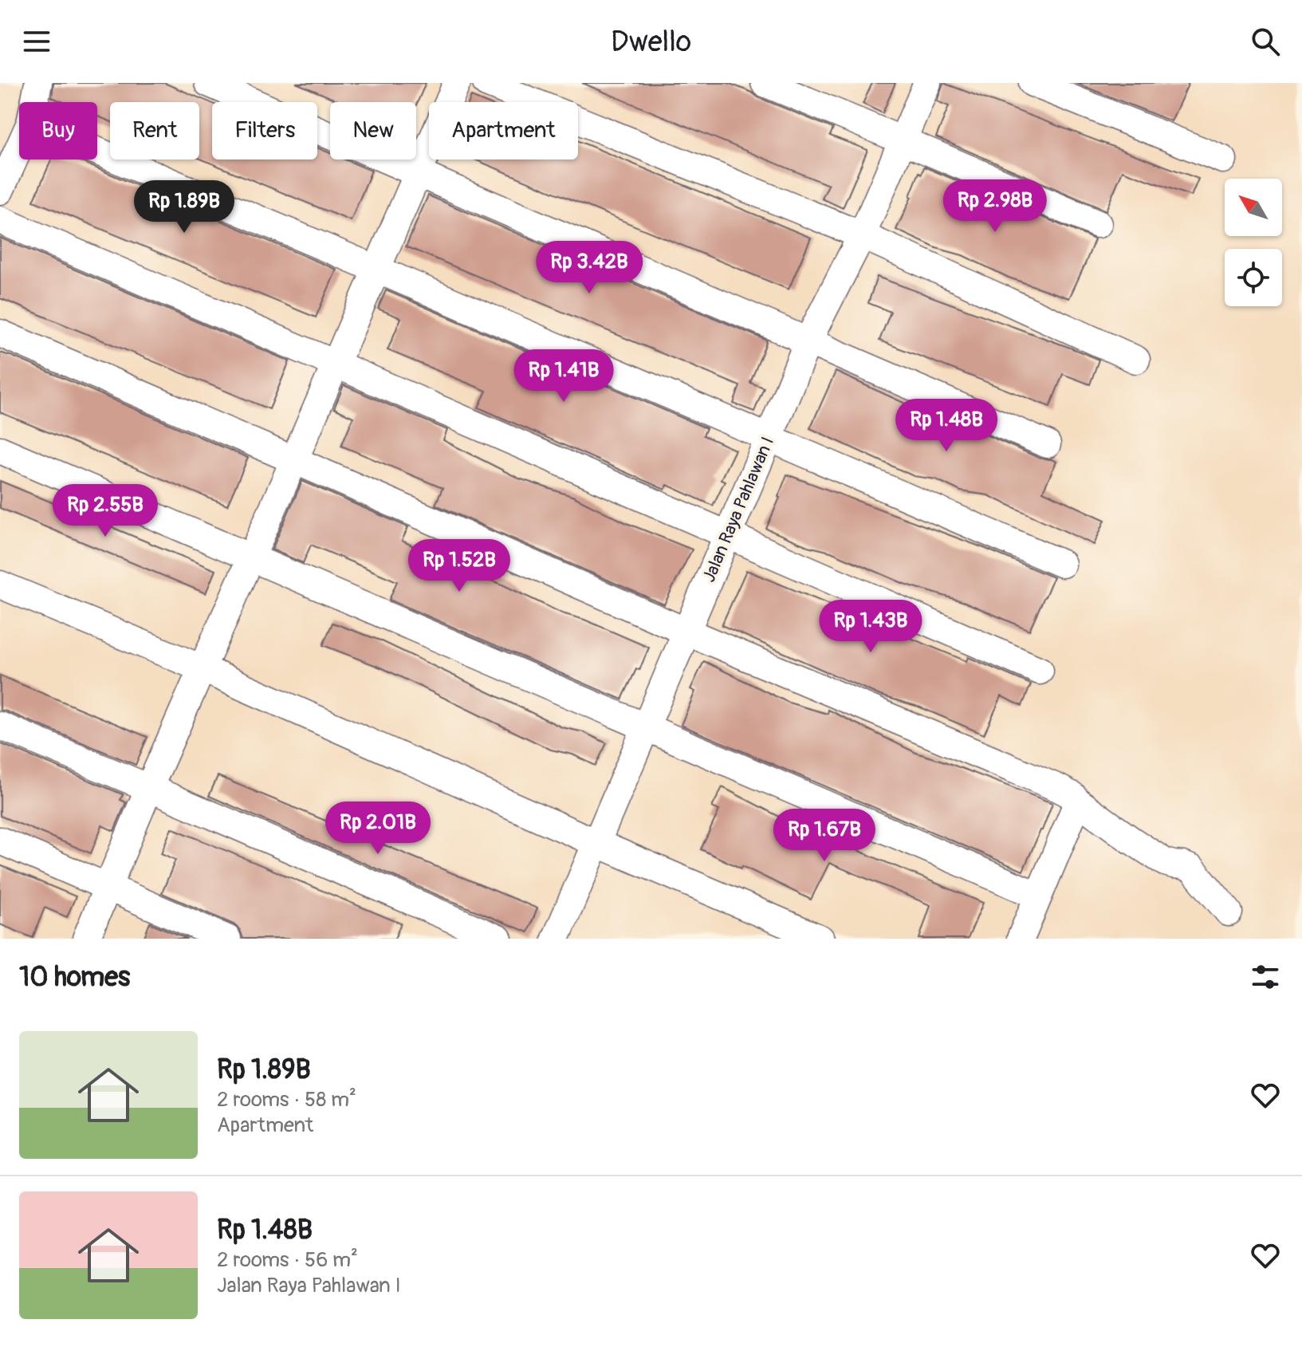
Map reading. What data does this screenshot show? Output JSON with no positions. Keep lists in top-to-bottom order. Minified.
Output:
{"streets":{"street":["Jalan Raya Pahlawan I"]},"north":"top left","page":{"header":"Dwello","chip":["Buy","Rent","Filters","New","Apartment"],"price":["Rp 2.98B","Rp 1.89B","Rp 3.42B","Rp 1.41B","Rp 1.48B","Rp 2.55B","Rp 1.52B","Rp 1.43B","Rp 2.01B","Rp 1.67B"],"heading":"10 homes","list":[{"name":"Rp 1.89B","note":"2 rooms · 58 m² · Apartment"},{"name":"Rp 1.48B","note":"2 rooms · 56 m² · Jalan Raya Pahlawan I"}]}}
